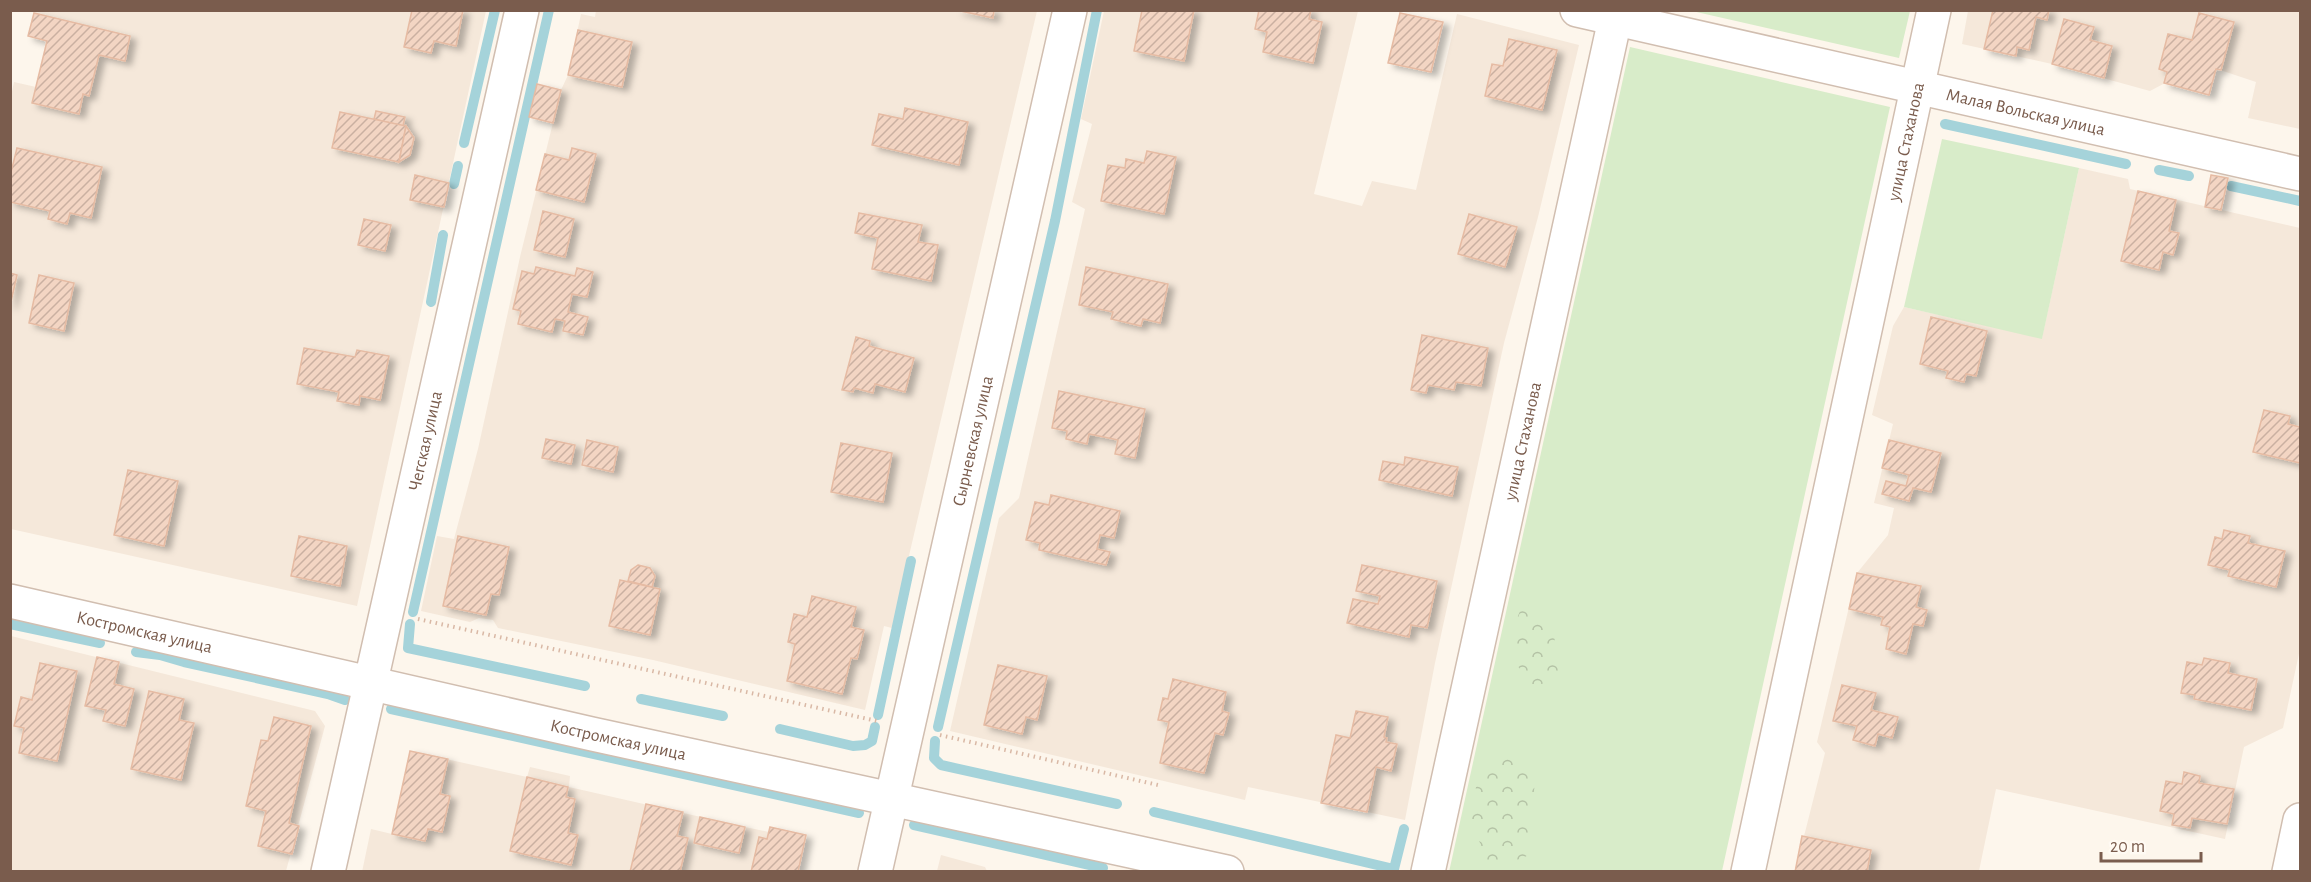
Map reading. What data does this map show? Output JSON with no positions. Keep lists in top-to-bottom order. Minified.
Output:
{"streets":{"street":["Малая Вольская улица","улица Стаханова","Чегская улица","Сырневская улица","Костромская улица"]},"crossings":[["Малая Вольская улица","улица Стаханова"],["Чегская улица","Костромская улица"],["Сырневская улица","Костромская улица"]],"scale_bar":"20 m"}
